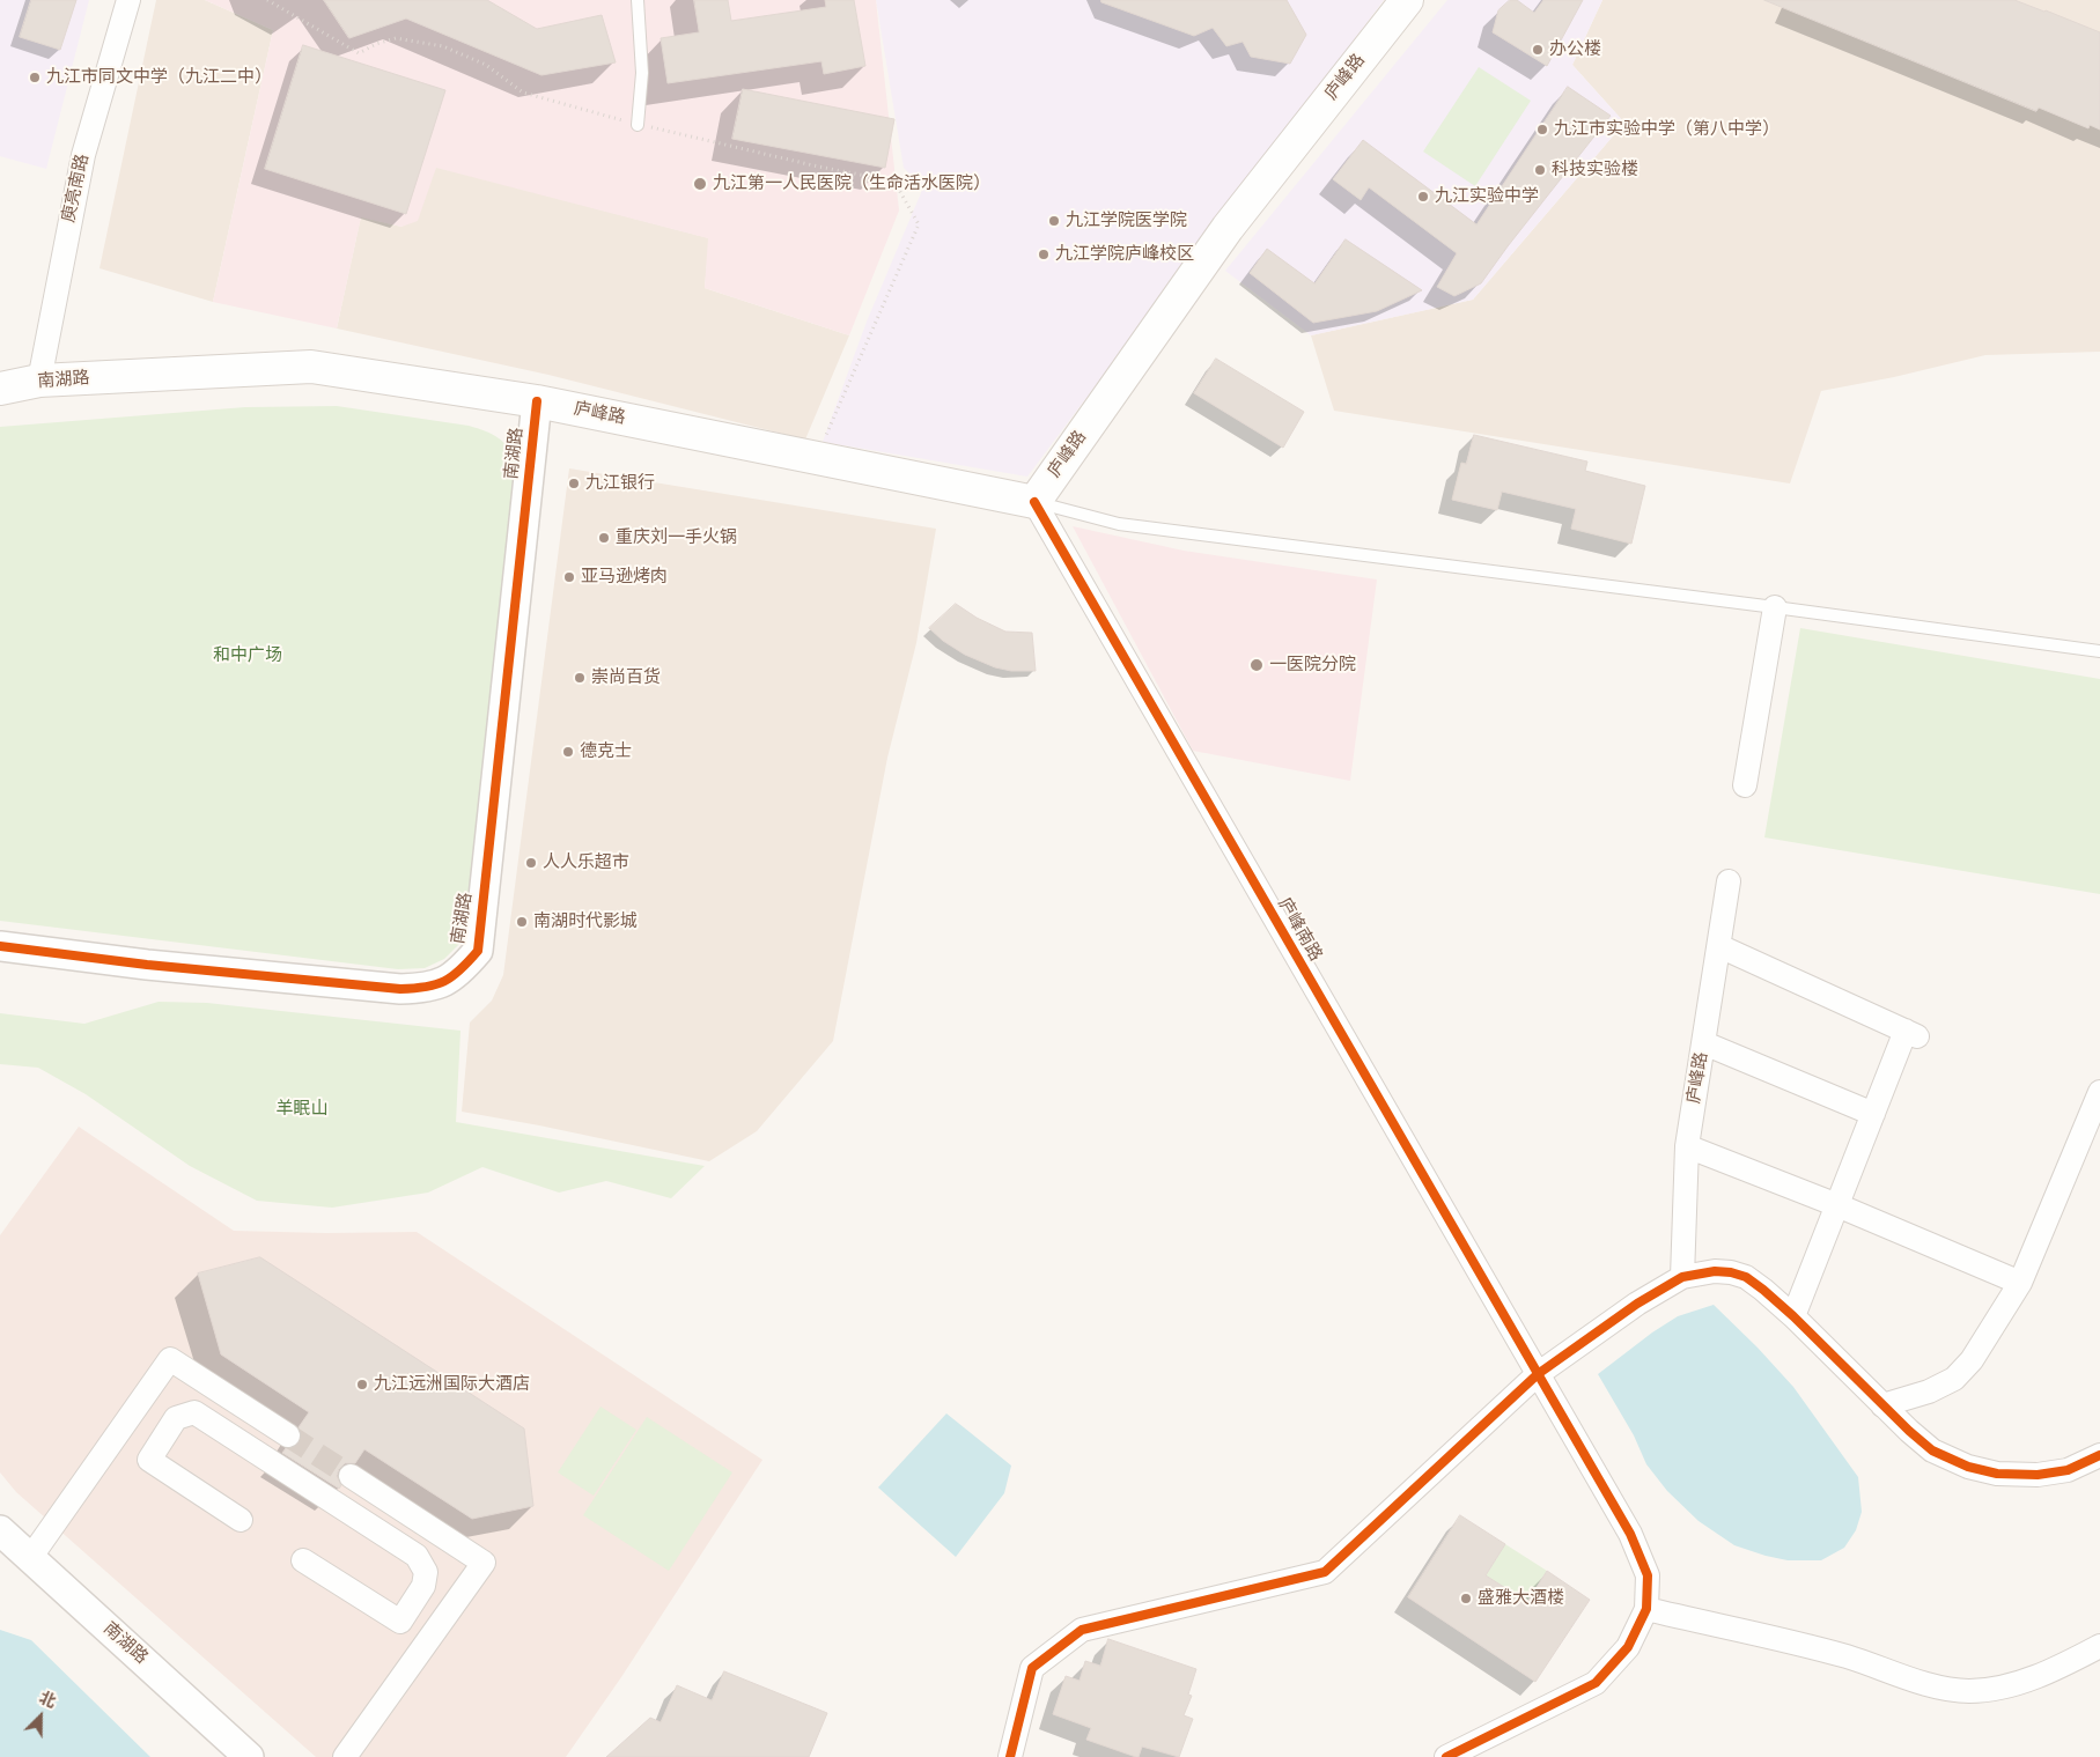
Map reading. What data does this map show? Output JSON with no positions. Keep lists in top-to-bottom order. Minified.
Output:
{"streets":{"main road":["庐峰路","南湖路"],"street":["庾亮南路","庐峰南路"]},"crossings":[["庐峰路","南湖路"],["庐峰路","庐峰南路"],["庾亮南路","南湖路"]],"parks":["和中广场","羊眠山"],"places":["办公楼","九江市同文中学（九江二中）","九江市实验中学（第八中学）","科技实验楼","九江第一人民医院（生命活水医院）","九江实验中学","九江学院医学院","九江学院庐峰校区","九江银行","重庆刘一手火锅","亚马逊烤肉","一医院分院","崇尚百货","德克士","人人乐超市","南湖时代影城","九江远洲国际大酒店","盛雅大酒楼"],"north":"top right"}
